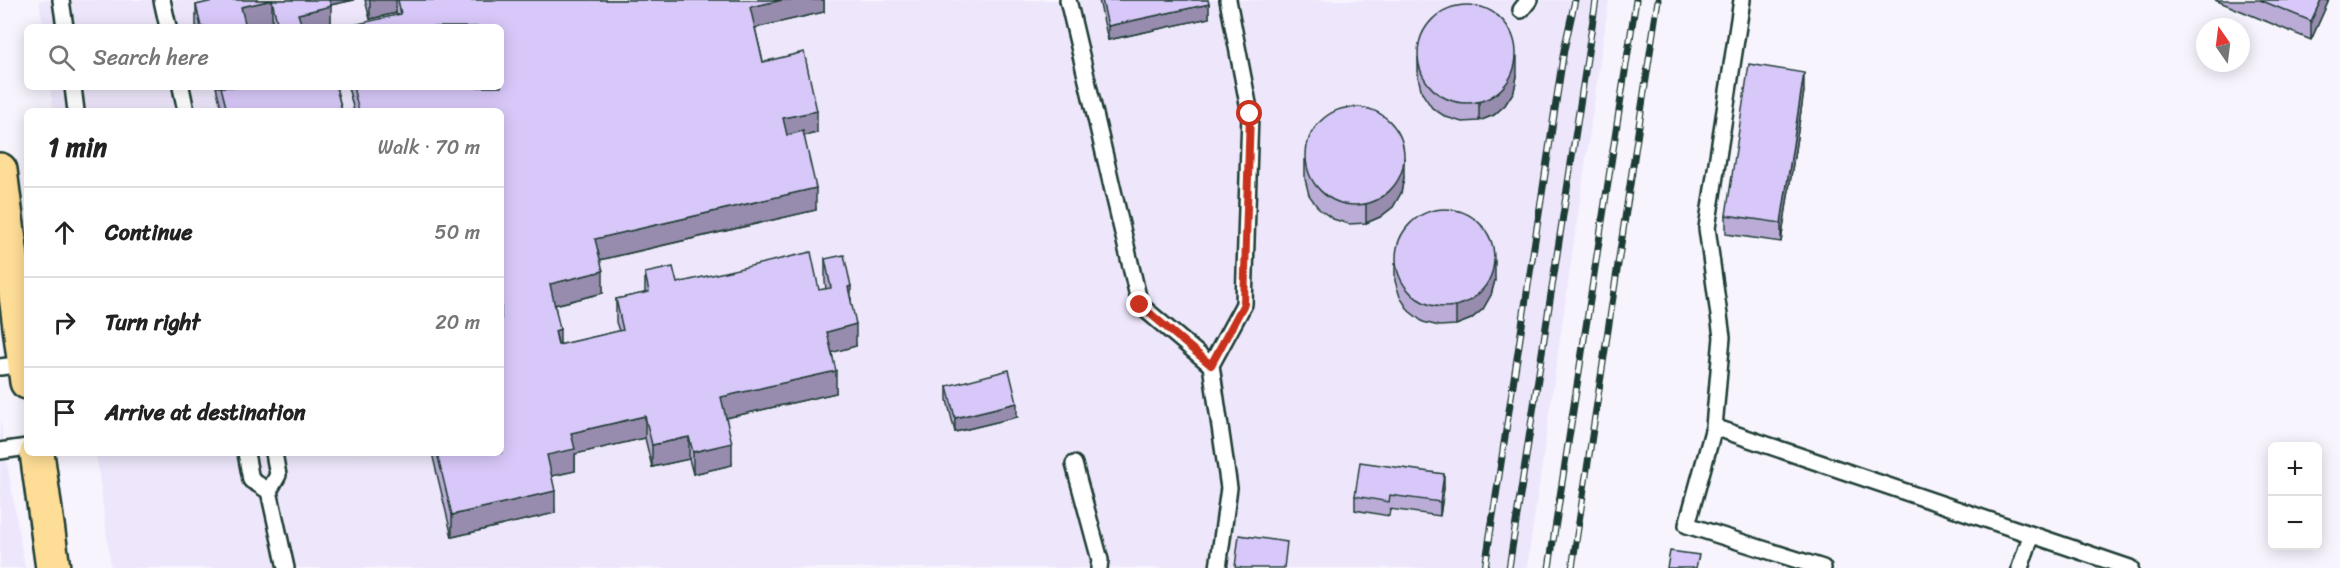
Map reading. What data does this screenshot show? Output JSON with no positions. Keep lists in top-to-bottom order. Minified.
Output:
{"north":"top","page":{"search":"Search here","heading":["1 min","Walk · 70 m"],"list":[["Continue","50 m"],["Turn right","20 m"],"Arrive at destination"],"map_buttons":["+","−"]}}
